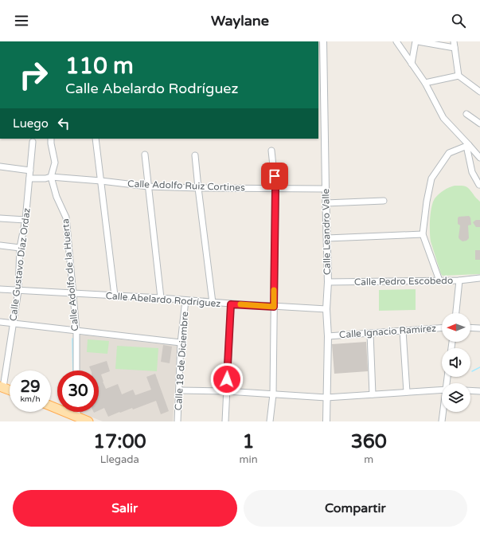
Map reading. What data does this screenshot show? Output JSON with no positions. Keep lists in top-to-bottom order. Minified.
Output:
{"streets":{"street":["Calle Adolfo Ruiz Cortines","Calle Leandro Valle","Calle Gustavo Díaz Ordaz","Calle Adolfo de la Huerta","Calle Pedro Escobedo","Calle Abelardo Rodríguez","Calle Ignacio Ramírez","Calle 18 de Diciembre"]},"crossings":[["Calle Adolfo Ruiz Cortines","Calle Leandro Valle"],["Calle Adolfo Ruiz Cortines","Calle Gustavo Díaz Ordaz"],["Calle Adolfo Ruiz Cortines","Calle Adolfo de la Huerta"],["Calle Leandro Valle","Calle Pedro Escobedo"],["Calle Leandro Valle","Calle Abelardo Rodríguez"],["Calle Leandro Valle","Calle Ignacio Ramírez"],["Calle Gustavo Díaz Ordaz","Calle Abelardo Rodríguez"],["Calle Adolfo de la Huerta","Calle Abelardo Rodríguez"],["Calle Abelardo Rodríguez","Calle 18 de Diciembre"]],"north":"left","page":{"header":"Waylane","turn":["110 m","Calle Abelardo Rodríguez"],"then":"Luego","speed":"29 km/h","limit":"30","eta":["17:00","Llegada","1","min","360","m"],"buttons":["Salir","Compartir"]}}
